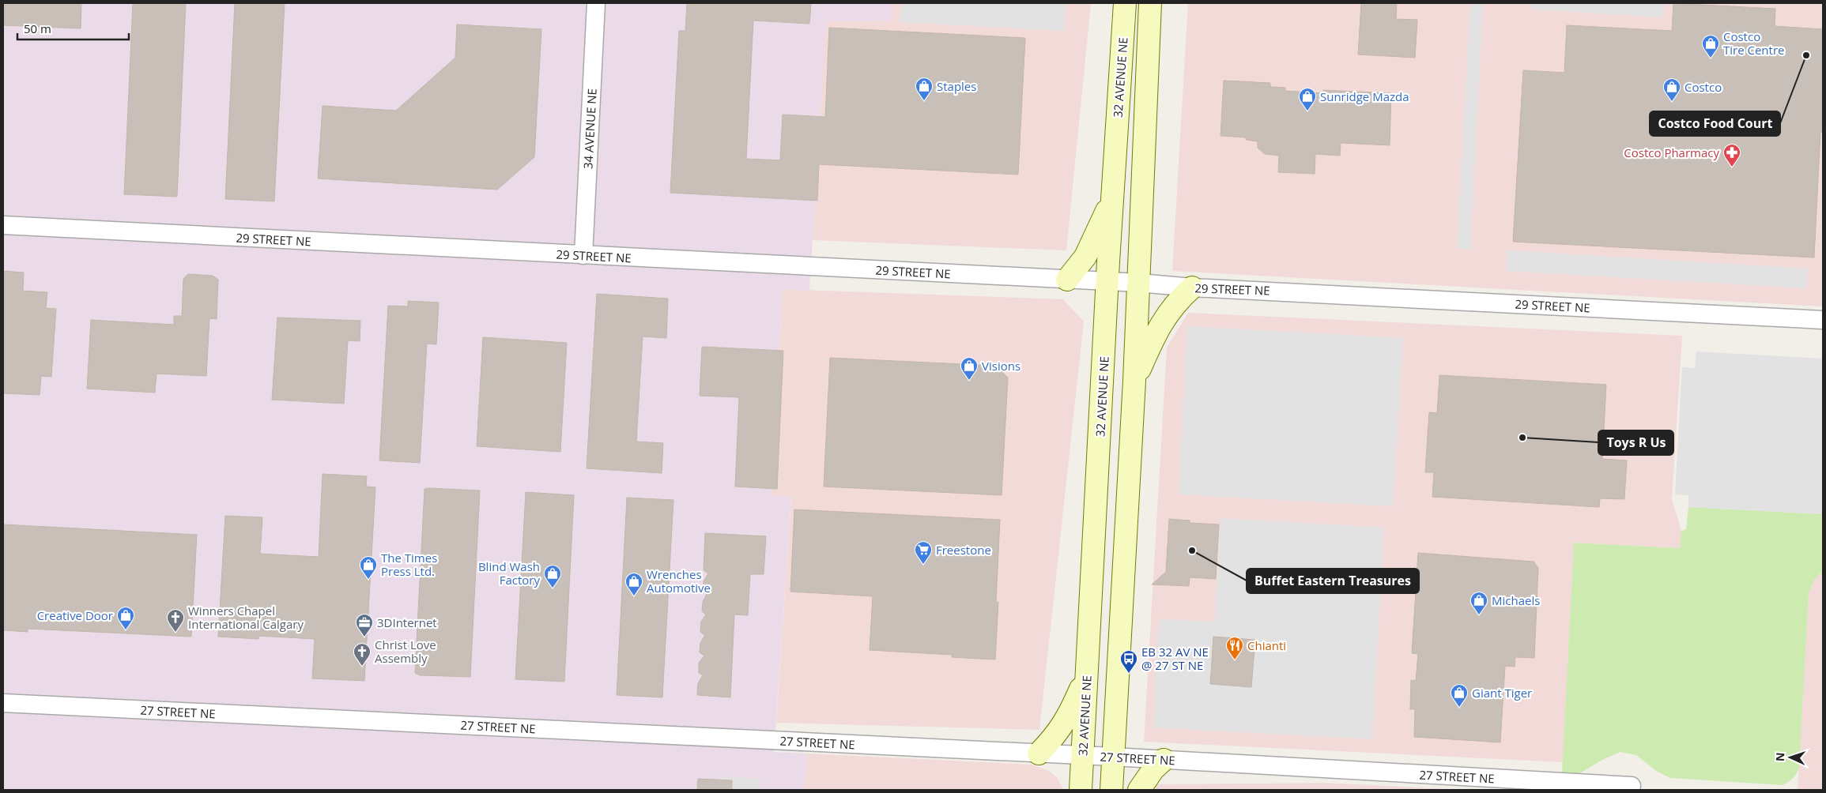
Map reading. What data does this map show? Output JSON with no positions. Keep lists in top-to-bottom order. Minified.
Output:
{"streets":{"main road":["32 AVENUE NE"],"street":["34 AVENUE NE","29 STREET NE","27 STREET NE"]},"crossings":[["32 AVENUE NE","29 STREET NE"],["32 AVENUE NE","27 STREET NE"],["34 AVENUE NE","29 STREET NE"]],"places":{"other":["Costco Food Court","Toys R Us","Buffet Eastern Treasures"],"shop":["Costco Tire Centre","Staples","Costco","Sunridge Mazda","Visions","The Times Press Ltd.","Blind Wash Factory","Wrenches Automotive","Michaels","Creative Door","Giant Tiger"],"pharmacy":["Costco Pharmacy"],"supermarket":["Freestone"],"church":["Winners Chapel International Calgary","Christ Love Assembly"],"office":["3DInternet"],"restaurant":["Chianti"],"bus stop":["EB 32 AV NE @ 27 ST NE"]},"scale_bar":"50 m","north":"left"}
